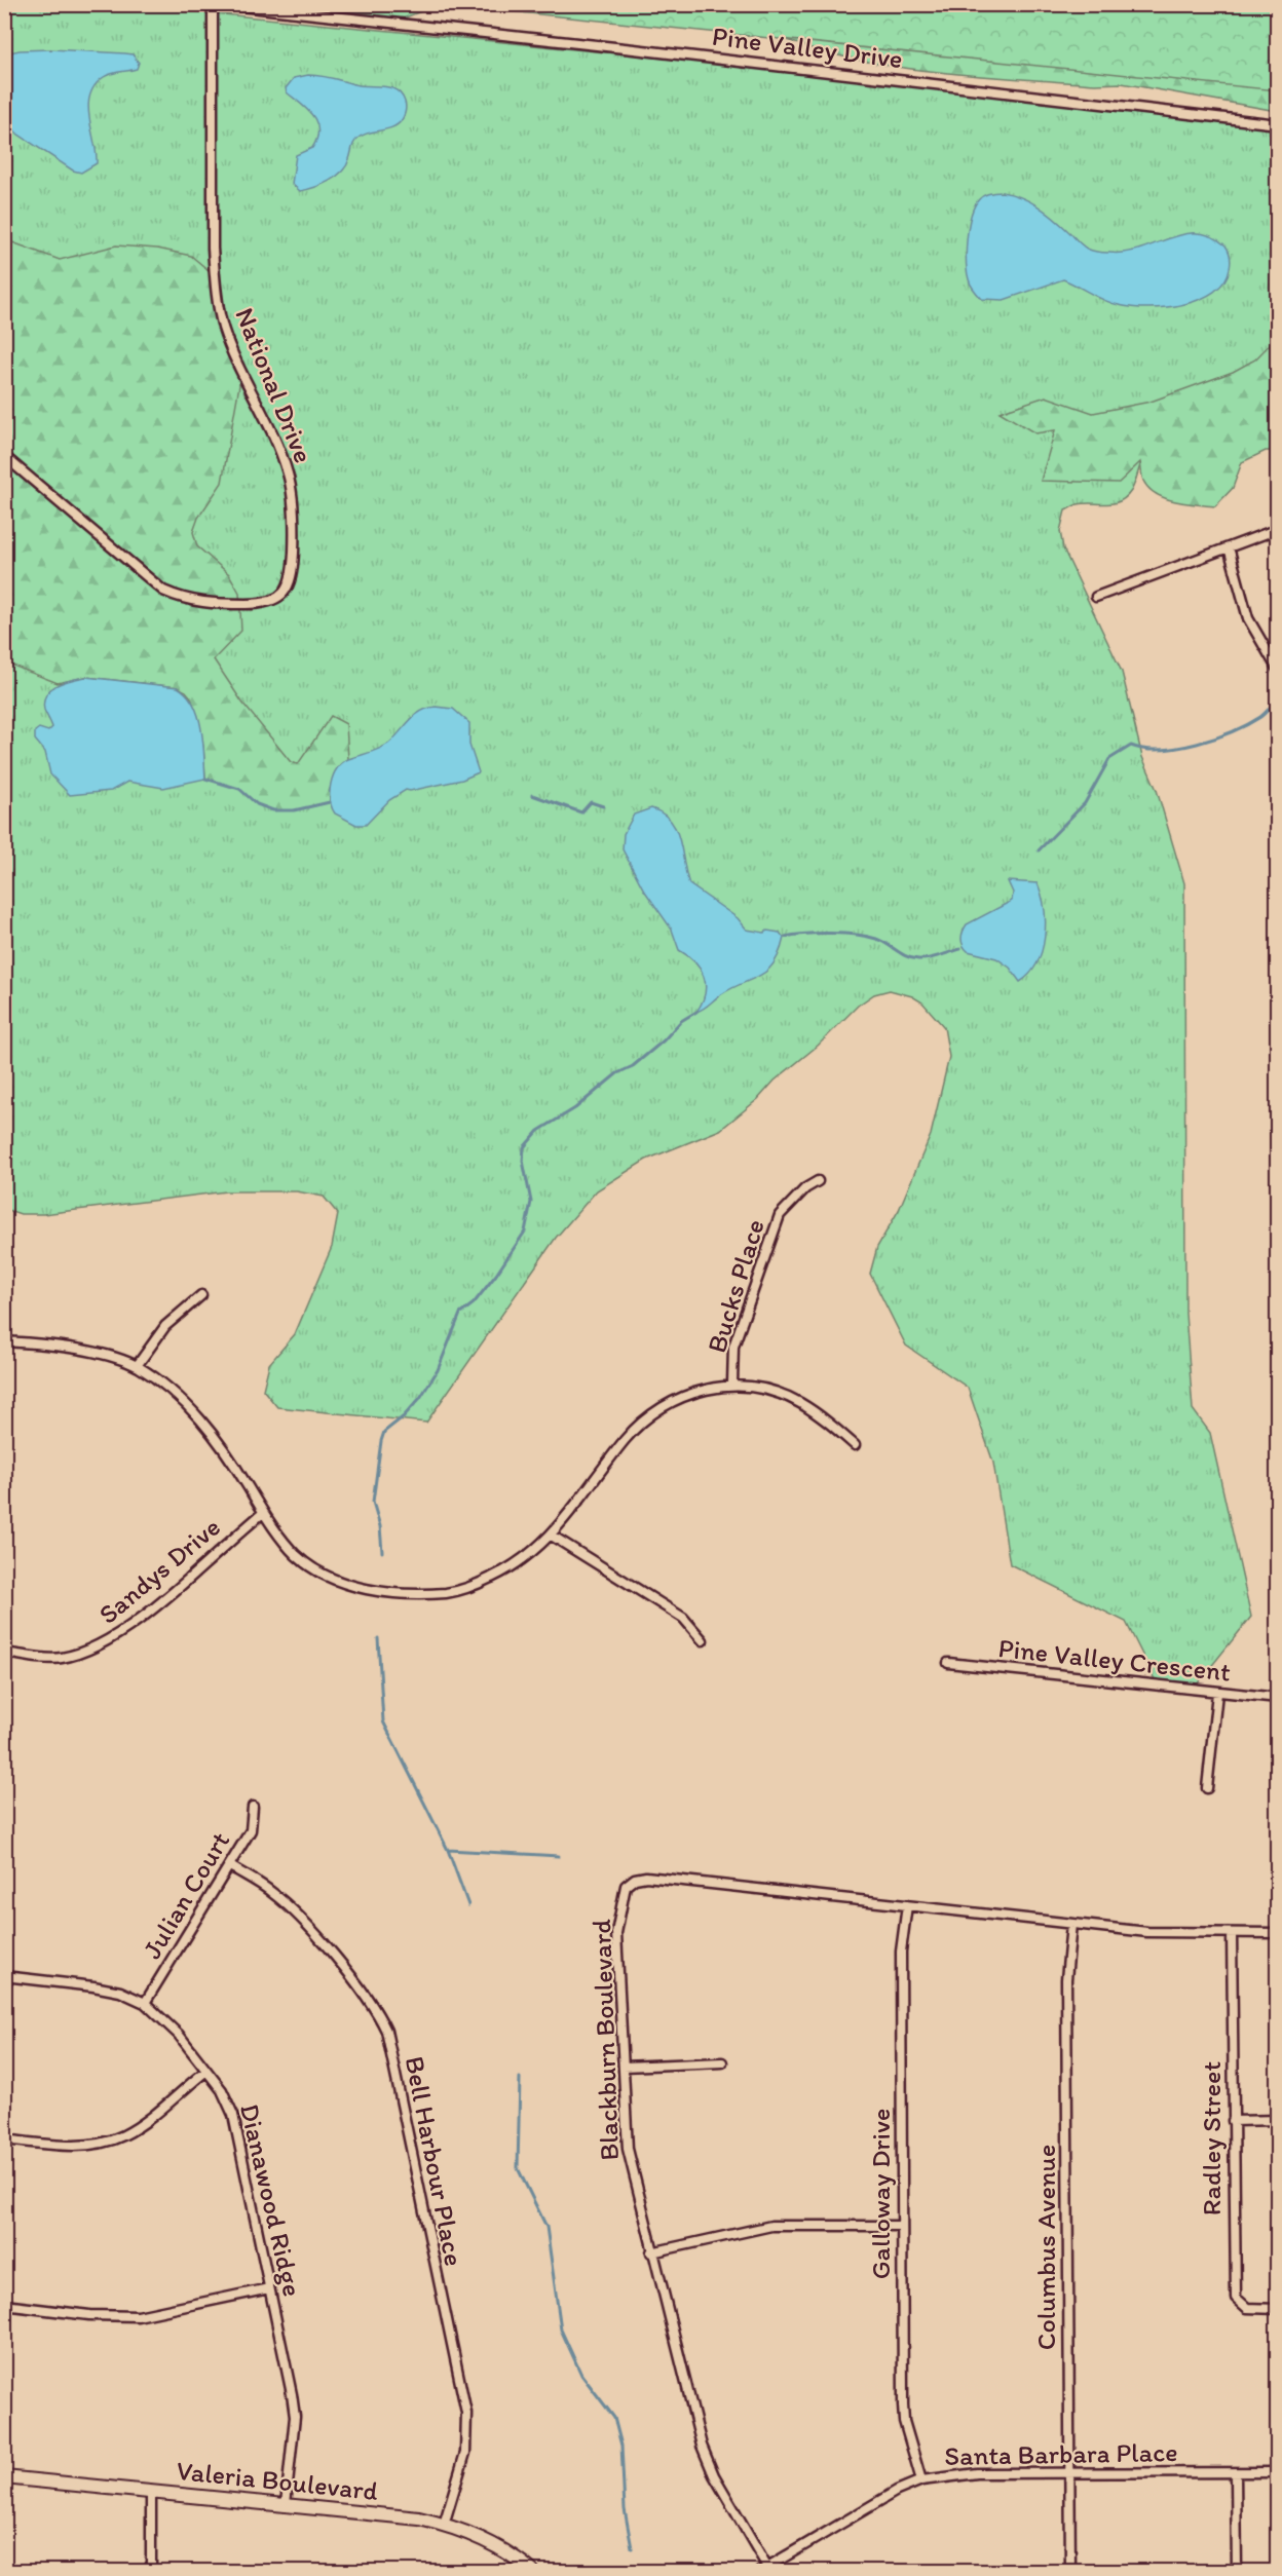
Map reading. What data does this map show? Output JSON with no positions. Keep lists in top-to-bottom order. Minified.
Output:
{"streets":{"street":["Pine Valley Drive","National Drive","Bucks Place","Sandys Drive","Pine Valley Crescent","Julian Court","Blackburn Boulevard","Radley Street","Bell Harbour Place","Galloway Drive","Dianawood Ridge","Columbus Avenue","Santa Barbara Place","Valeria Boulevard"]},"crossings":[["Julian Court","Bell Harbour Place"],["Julian Court","Dianawood Ridge"],["Blackburn Boulevard","Radley Street"],["Blackburn Boulevard","Galloway Drive"],["Blackburn Boulevard","Columbus Avenue"],["Blackburn Boulevard","Santa Barbara Place"],["Bell Harbour Place","Valeria Boulevard"],["Galloway Drive","Santa Barbara Place"],["Dianawood Ridge","Valeria Boulevard"],["Columbus Avenue","Santa Barbara Place"]]}
